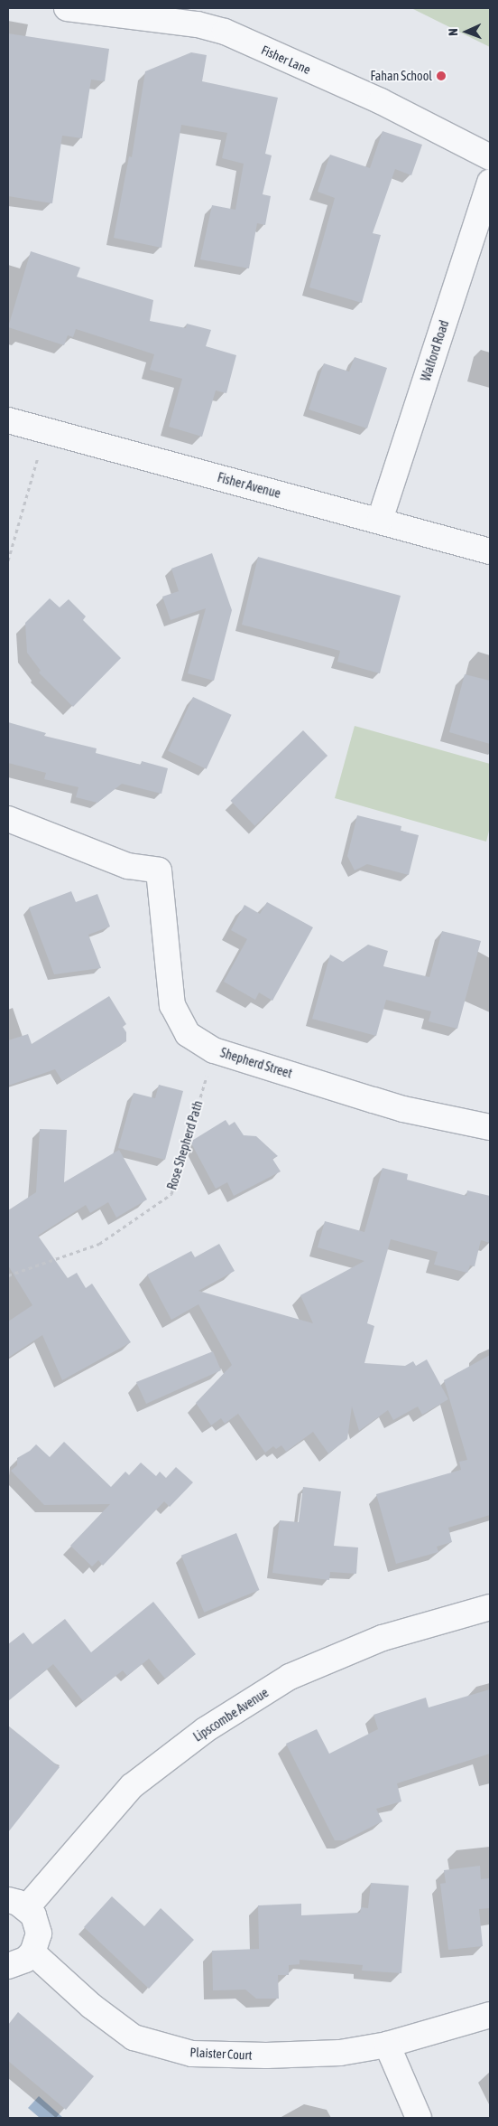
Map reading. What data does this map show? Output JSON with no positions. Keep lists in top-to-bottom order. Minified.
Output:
{"streets":{"street":["Fisher Lane","Walford Road","Fisher Avenue","Shepherd Street","Lipscombe Avenue","Plaister Court"],"path":["Rose Shepherd Path"]},"crossings":[["Walford Road","Fisher Avenue"],["Shepherd Street","Rose Shepherd Path"]],"places":["Fahan School"],"north":"left"}
